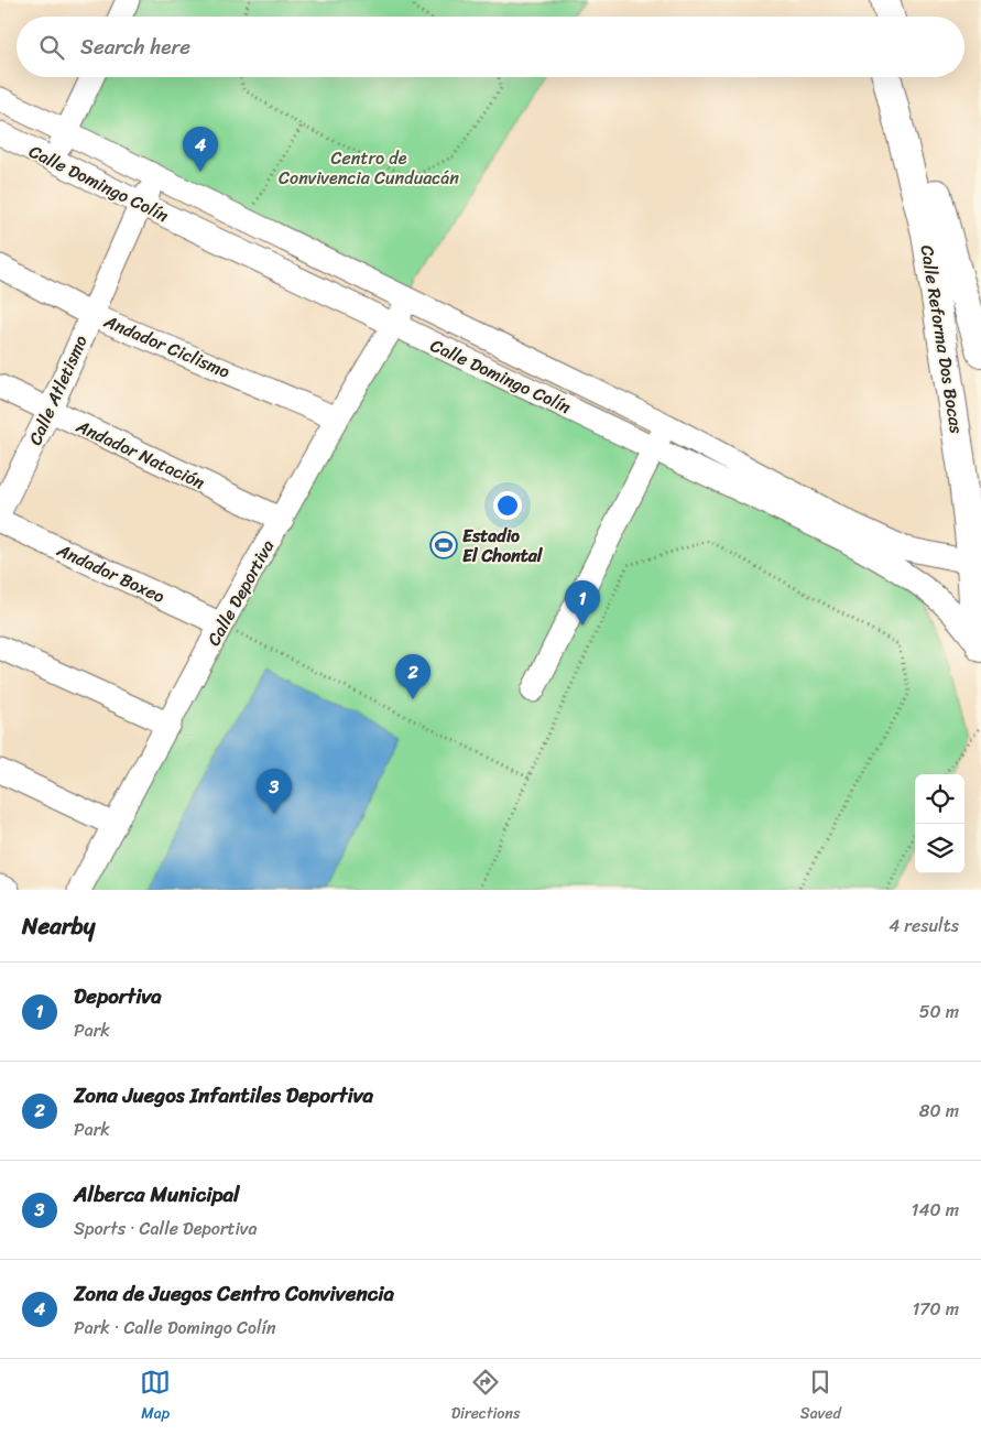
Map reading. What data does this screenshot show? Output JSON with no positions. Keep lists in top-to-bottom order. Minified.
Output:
{"streets":{"main road":["Calle Reforma Dos Bocas"],"street":["Calle Domingo Colín","Andador Ciclismo","Calle Atletismo","Andador Natación","Andador Boxeo","Calle Deportiva"]},"crossings":[["Calle Domingo Colín","Calle Reforma Dos Bocas"],["Calle Domingo Colín","Calle Atletismo"],["Calle Domingo Colín","Calle Deportiva"],["Andador Ciclismo","Calle Atletismo"],["Andador Ciclismo","Calle Deportiva"],["Calle Atletismo","Andador Natación"],["Andador Natación","Calle Deportiva"],["Andador Boxeo","Calle Deportiva"]],"parks":["Centro de Convivencia Cunduacán"],"places":{"sports":["Estadio El Chontal"]},"page":{"search":"Search here","pins":["4","1","2","3"],"heading":["Nearby","4 results"],"list":[{"mark":"1","name":"Deportiva","note":"Park","value":"50 m"},{"mark":"2","name":"Zona Juegos Infantiles Deportiva","note":"Park","value":"80 m"},{"mark":"3","name":"Alberca Municipal","note":"Sports · Calle Deportiva","value":"140 m"},{"mark":"4","name":"Zona de Juegos Centro Convivencia","note":"Park · Calle Domingo Colín","value":"170 m"}],"nav":["Map","Directions","Saved"]}}
